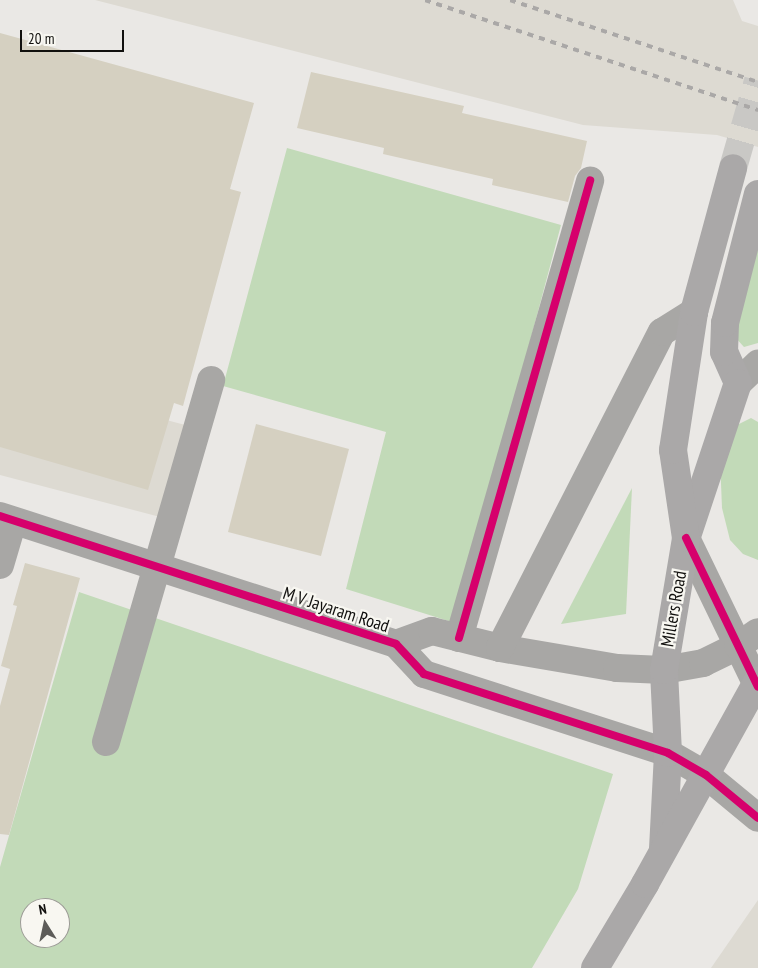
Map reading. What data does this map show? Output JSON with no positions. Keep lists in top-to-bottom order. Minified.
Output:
{"streets":{"main road":["Millers Road"],"street":["M V Jayaram Road"]},"crossings":[["Millers Road","M V Jayaram Road"]],"scale_bar":"20 m","north":"top"}
